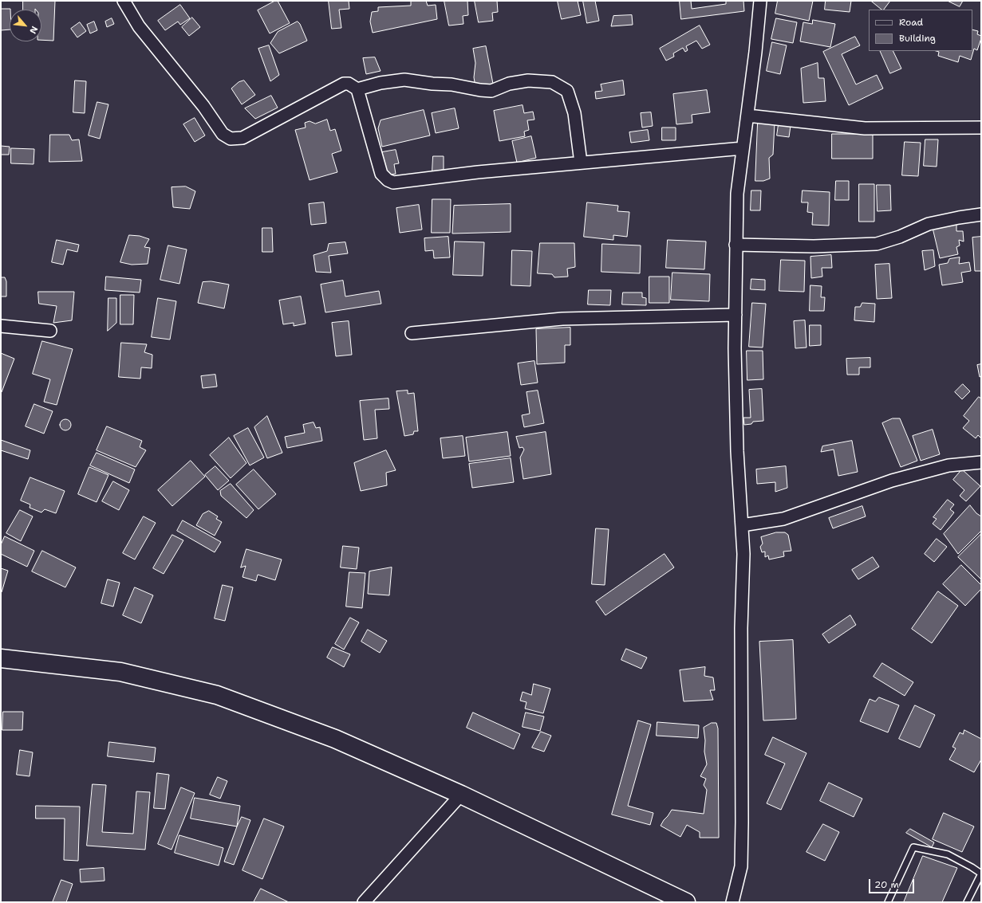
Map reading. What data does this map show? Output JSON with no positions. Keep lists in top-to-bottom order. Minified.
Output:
{"legend":["Road","Building"],"scale_bar":"20 m","north":"bottom right"}
